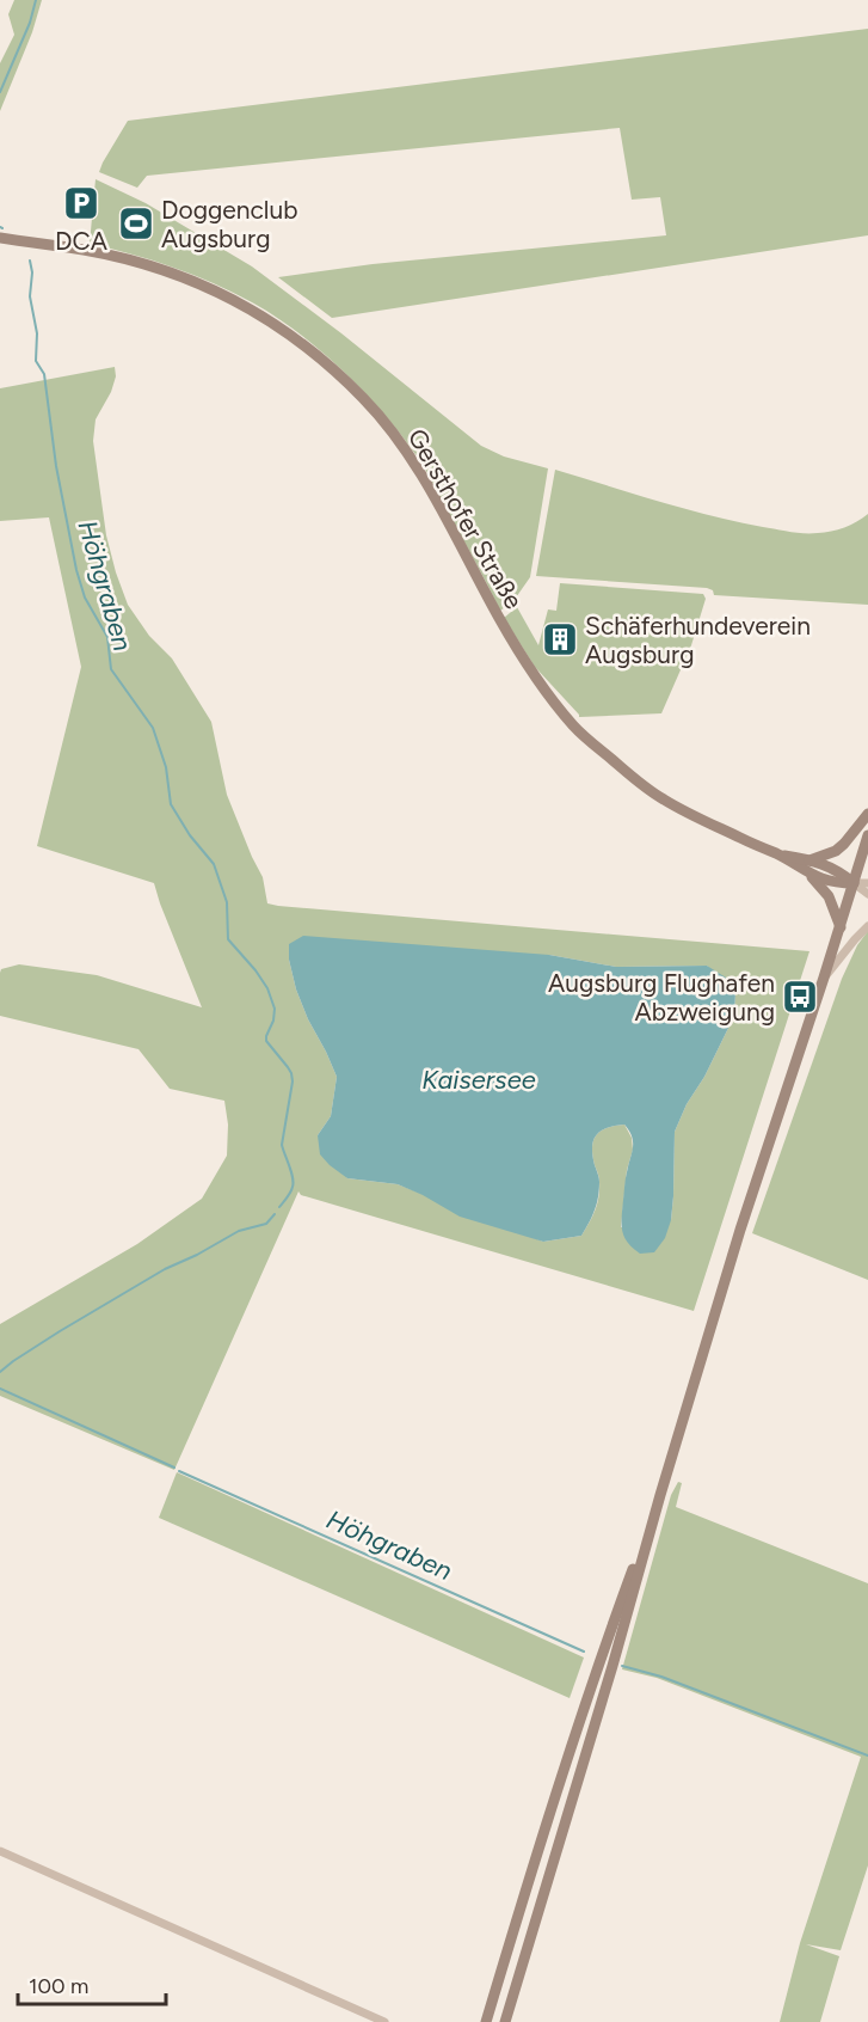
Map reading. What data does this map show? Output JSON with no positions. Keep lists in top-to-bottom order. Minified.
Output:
{"streets":{"main road":["Gersthofer Straße"]},"water":["Höhgraben","Kaisersee"],"places":{"parking":["DCA"],"sports":["Doggenclub Augsburg"],"building":["Schäferhundeverein Augsburg"],"bus stop":["Augsburg Flughafen Abzweigung"]},"scale_bar":"100 m"}
